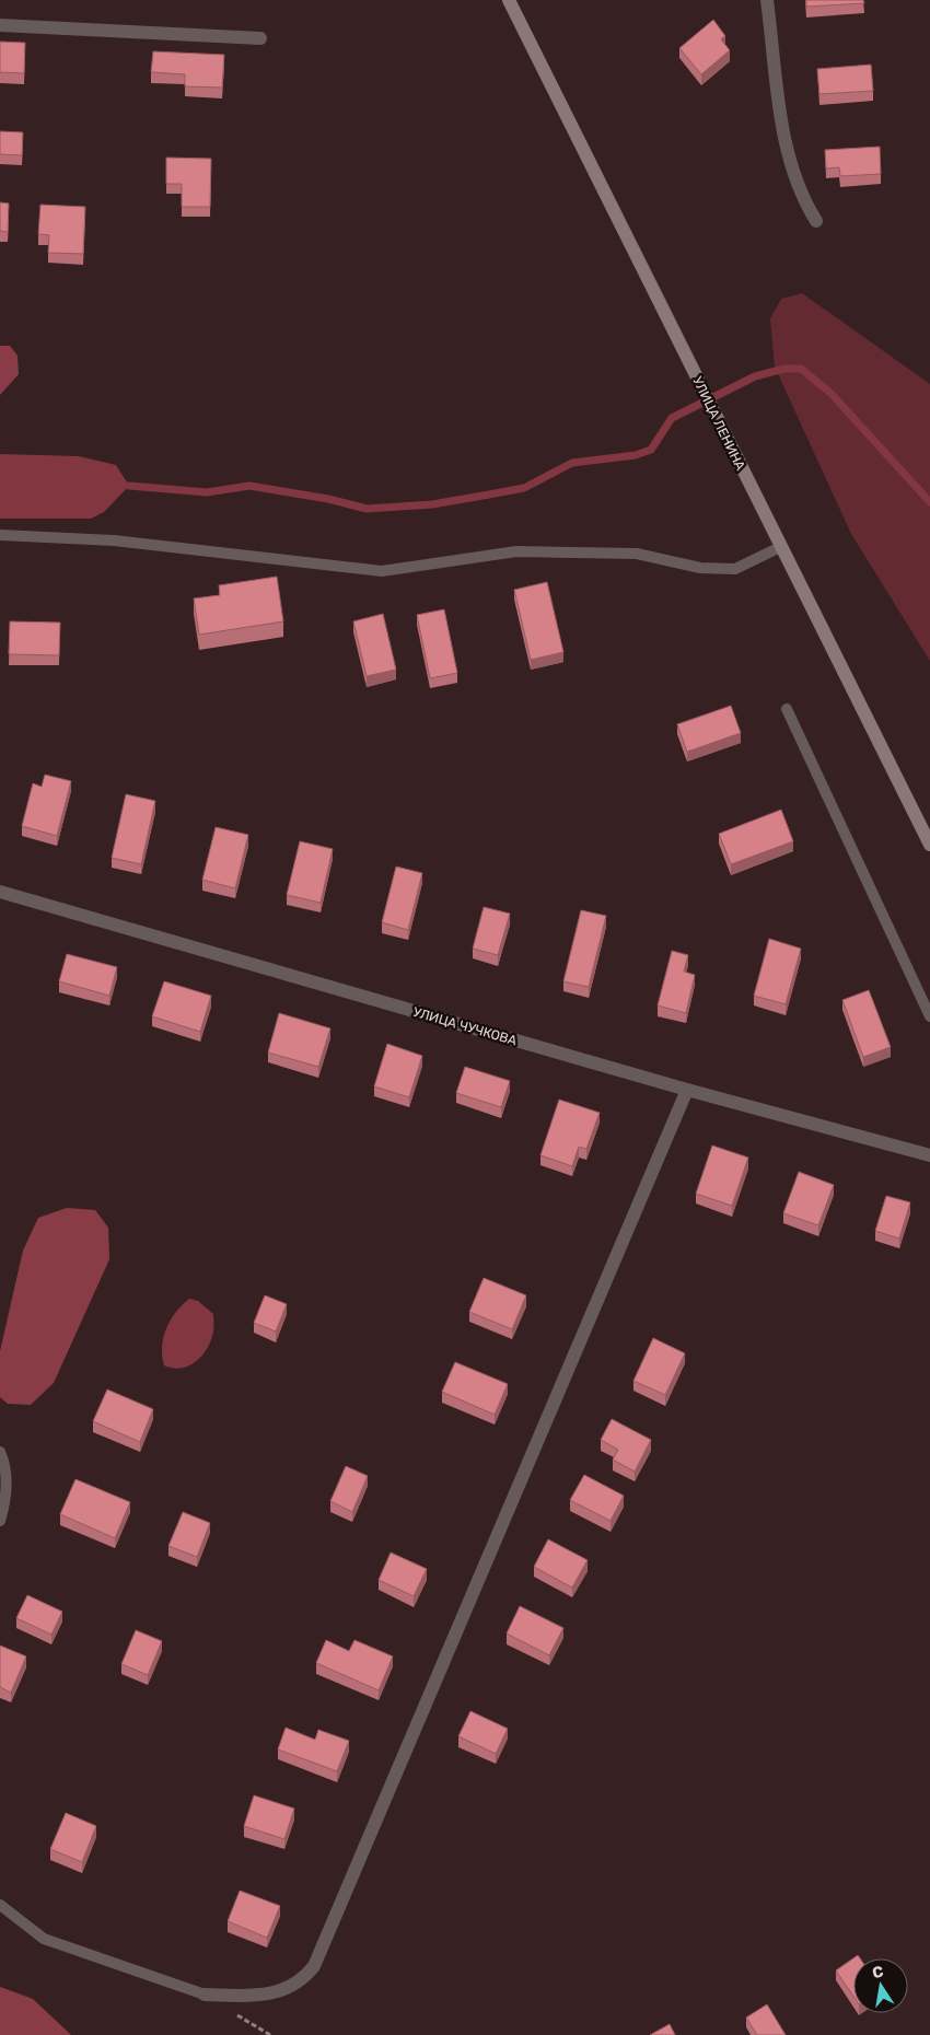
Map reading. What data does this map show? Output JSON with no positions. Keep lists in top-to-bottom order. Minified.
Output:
{"streets":{"main road":["УЛИЦА ЛЕНИНА"],"street":["УЛИЦА ЧУЧКОВА"]},"north":"top"}
